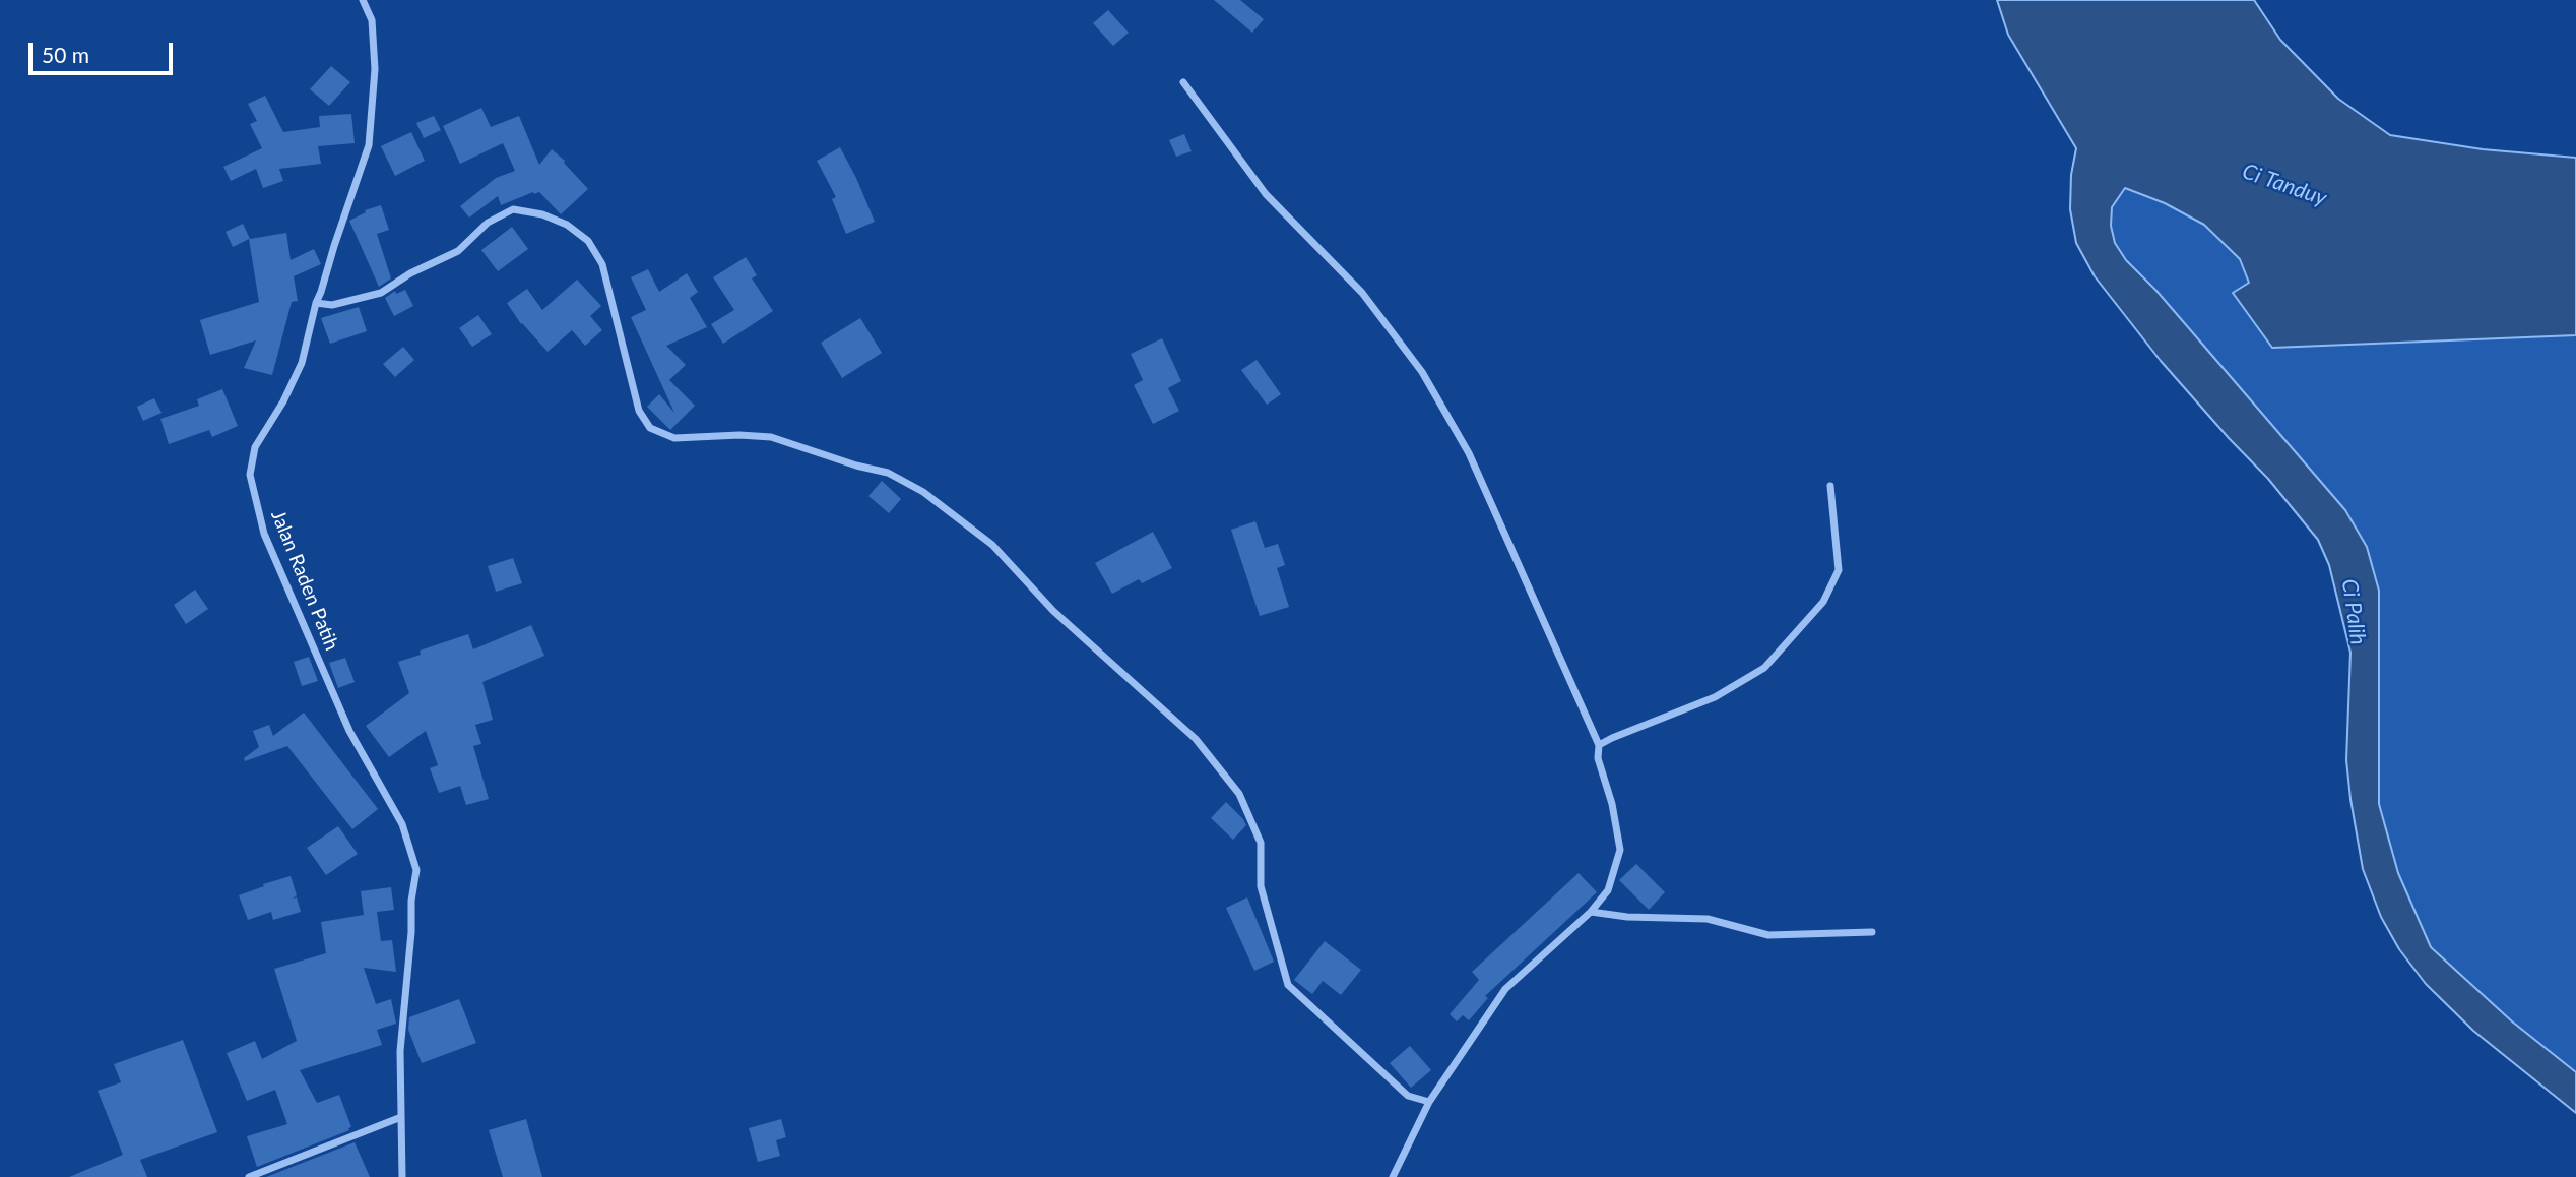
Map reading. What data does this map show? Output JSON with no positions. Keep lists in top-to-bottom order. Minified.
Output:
{"streets":{"street":["Jalan Raden Patih"]},"water":["Ci Tanduy","Ci Palih"],"scale_bar":"50 m"}
